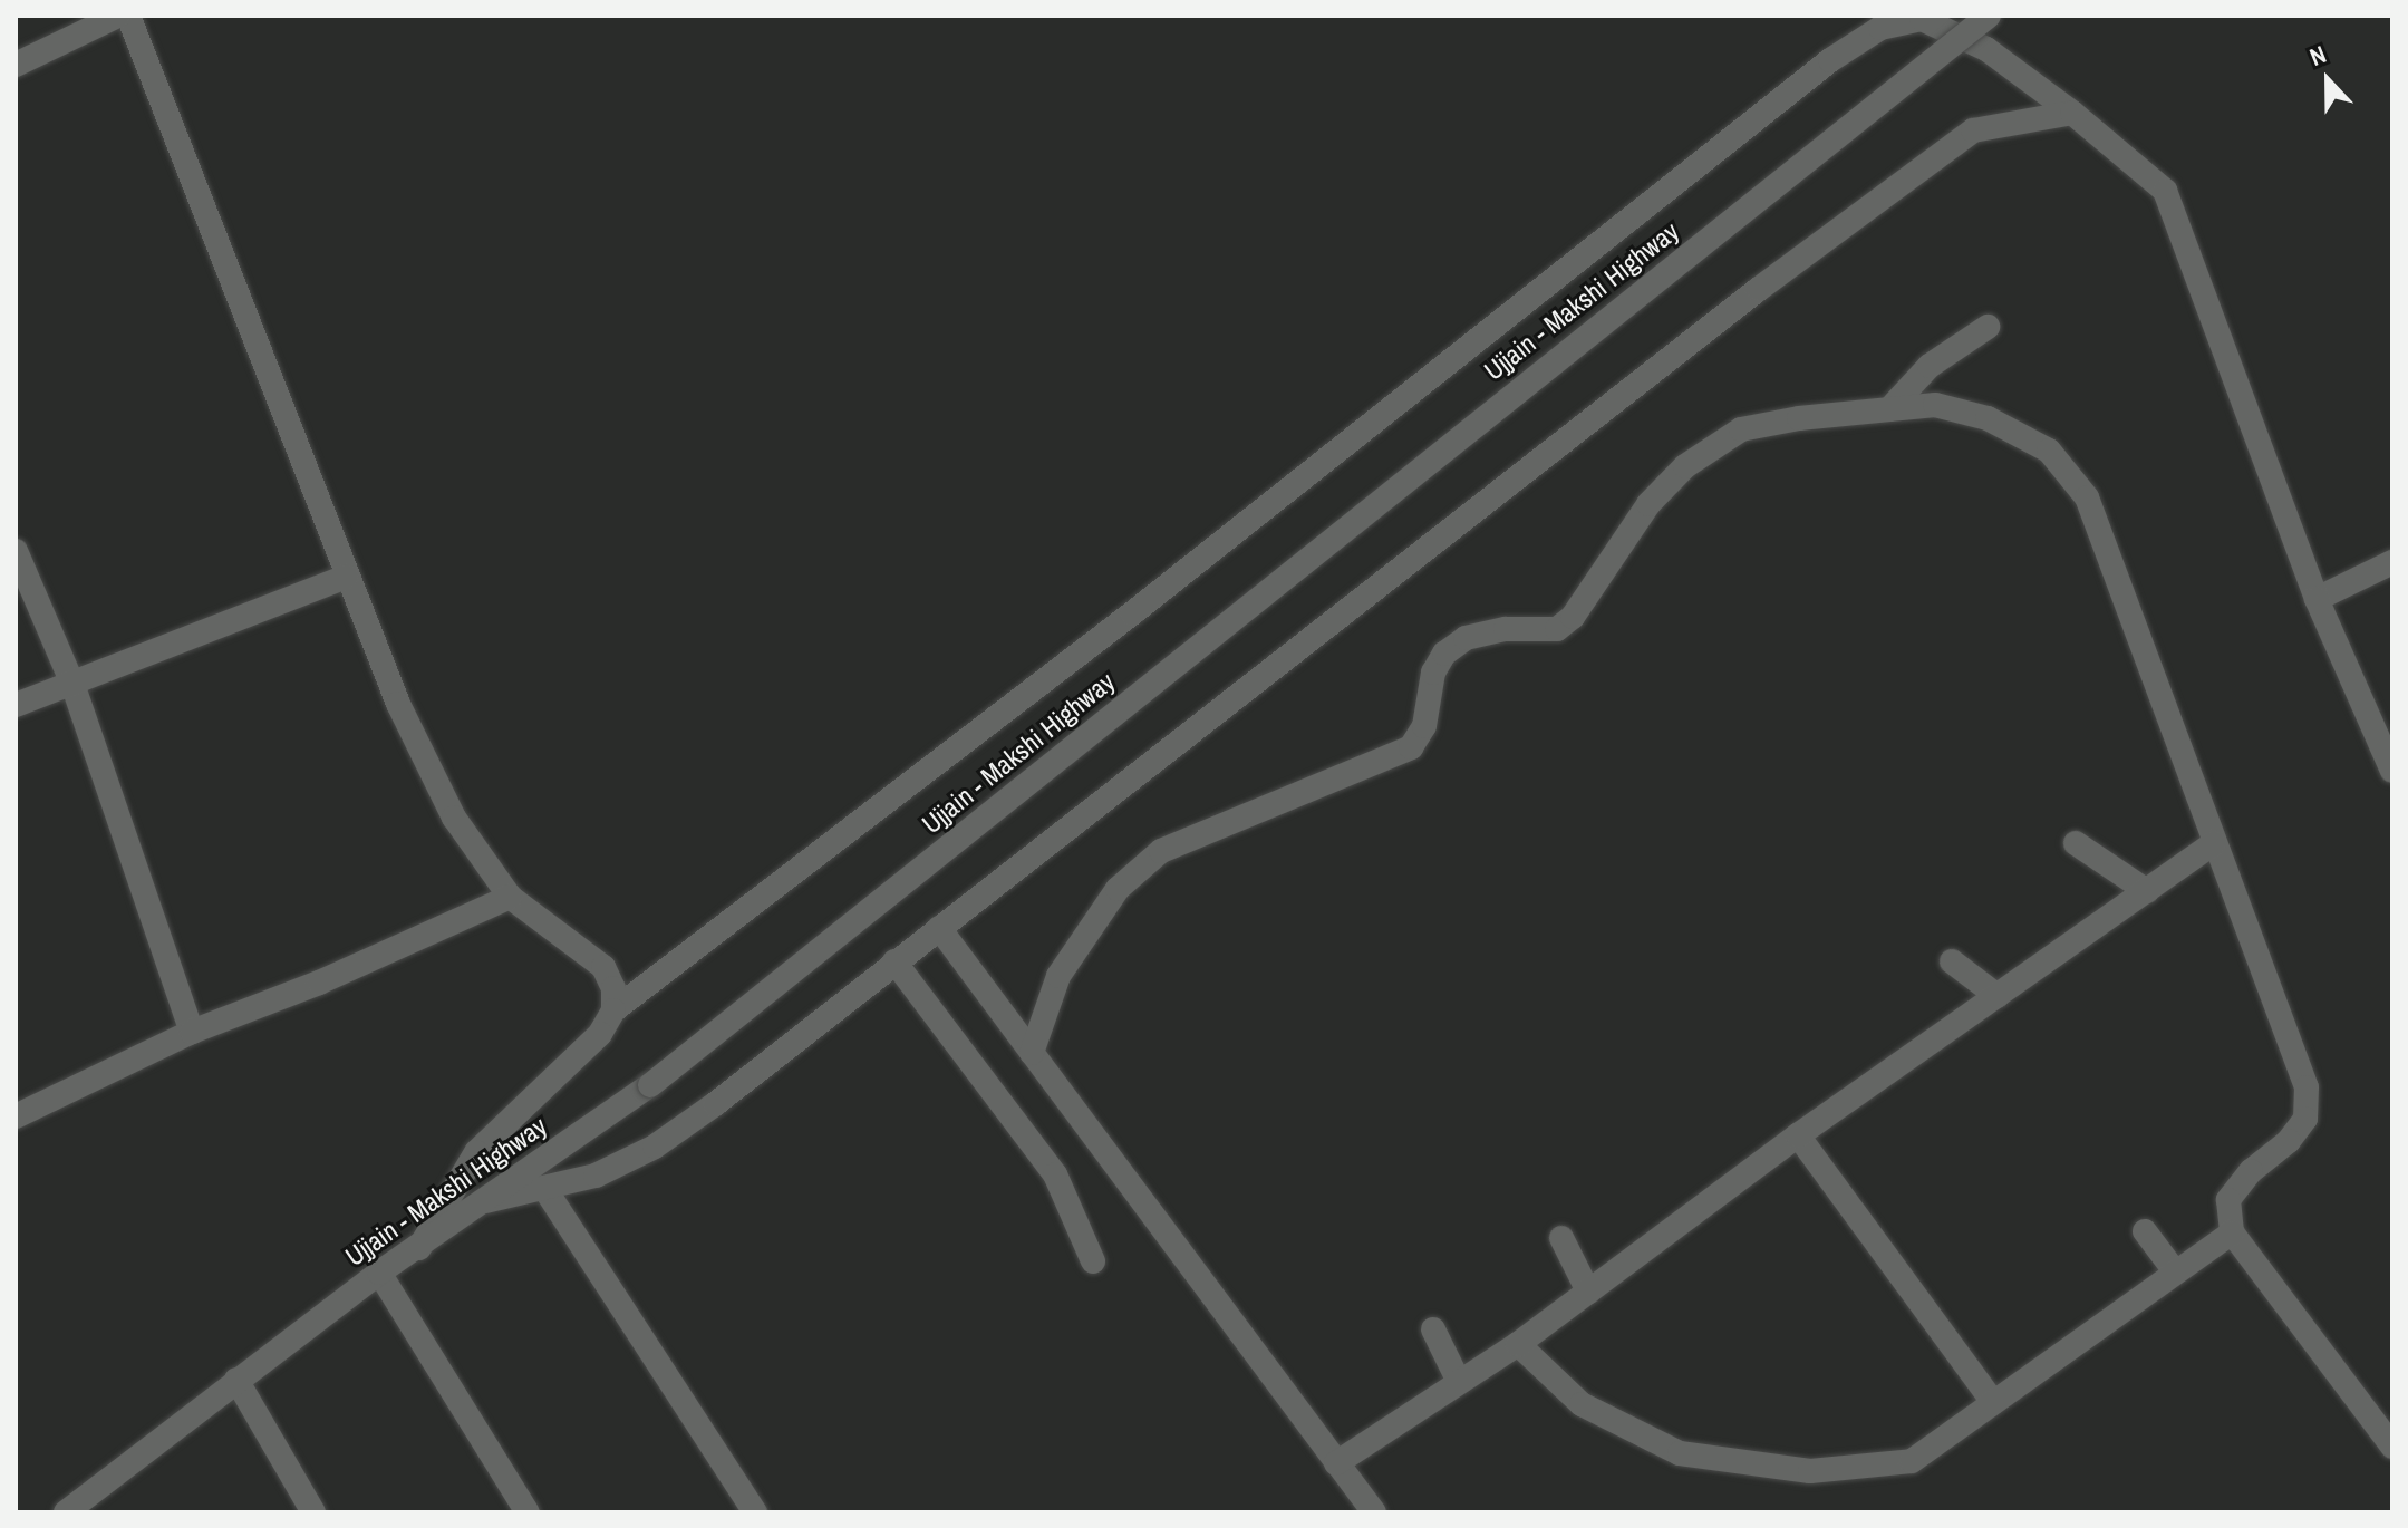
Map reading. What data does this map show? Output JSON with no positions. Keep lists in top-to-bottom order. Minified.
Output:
{"streets":{"street":["Ujjain - Makshi Highway"]},"north":"top"}
